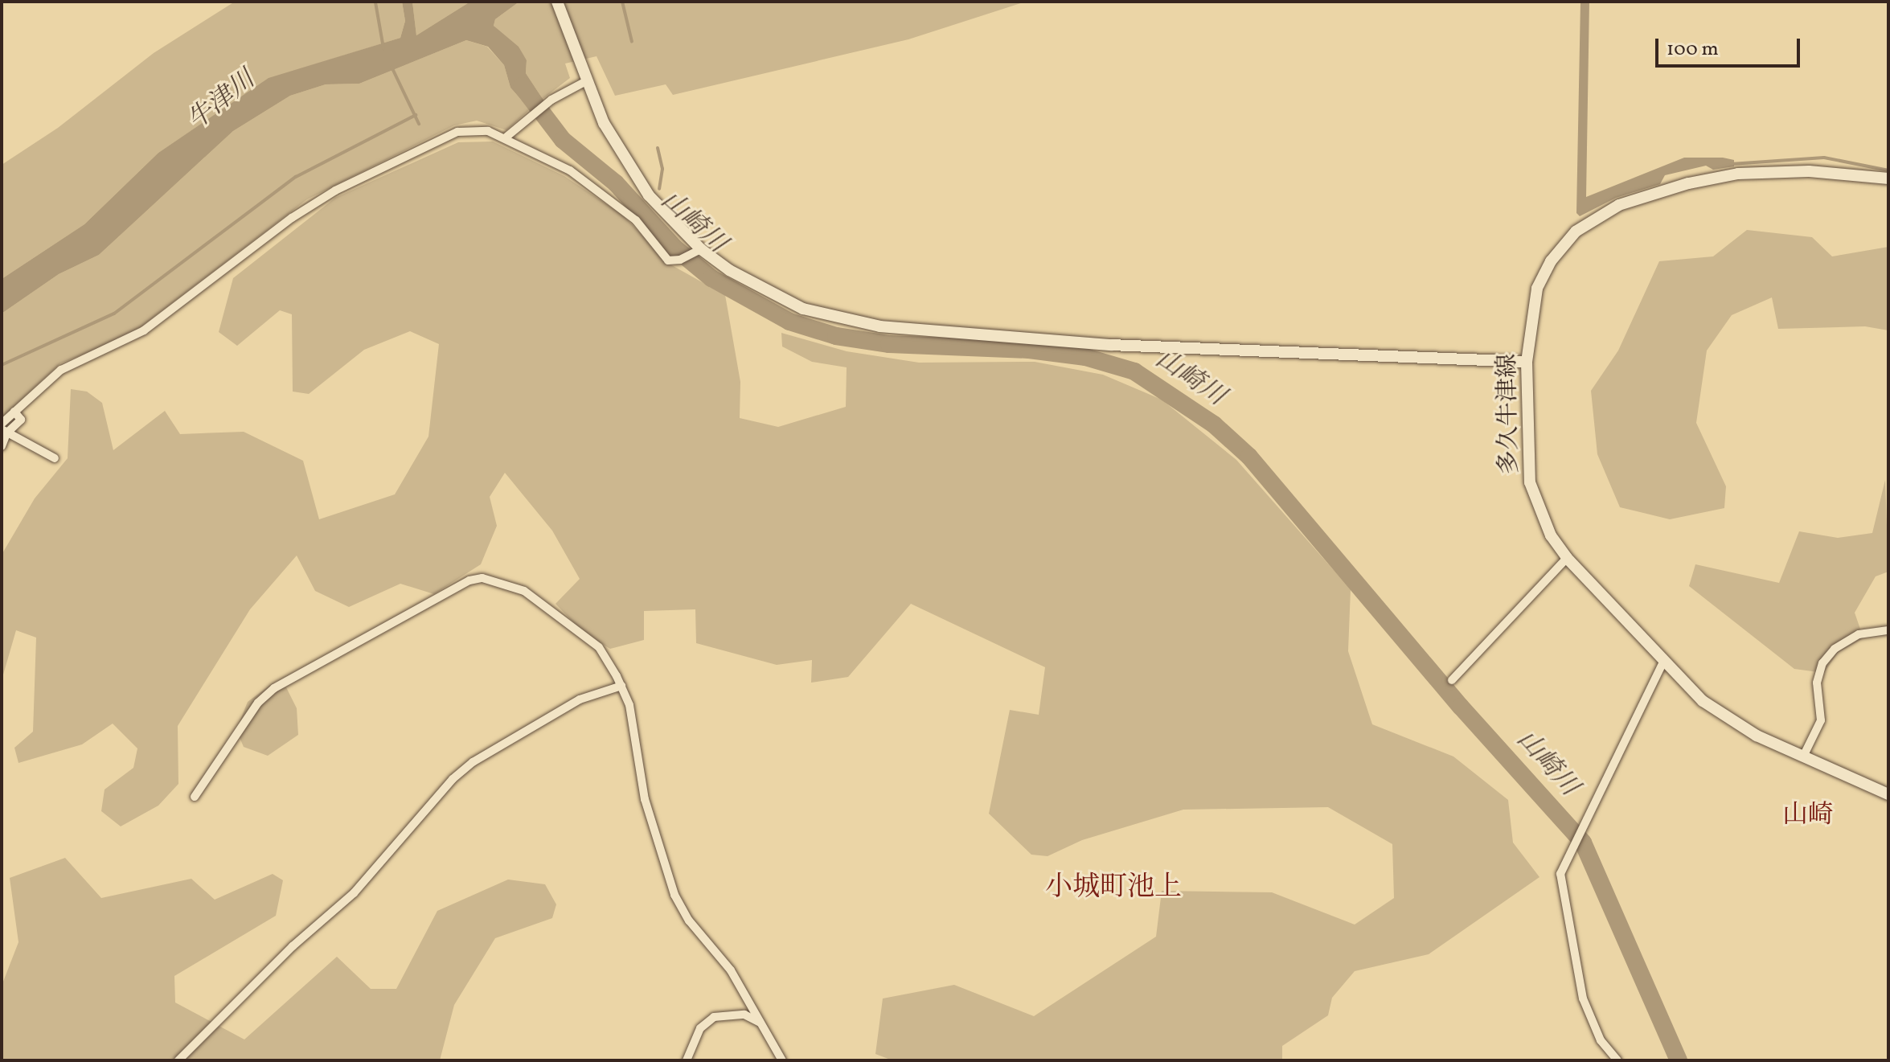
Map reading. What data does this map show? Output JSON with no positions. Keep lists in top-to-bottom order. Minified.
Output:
{"streets":{"street":["多久牛津線"]},"districts":["山崎","小城町池上"],"water":["牛津川","山崎川"],"scale_bar":"100 m"}
